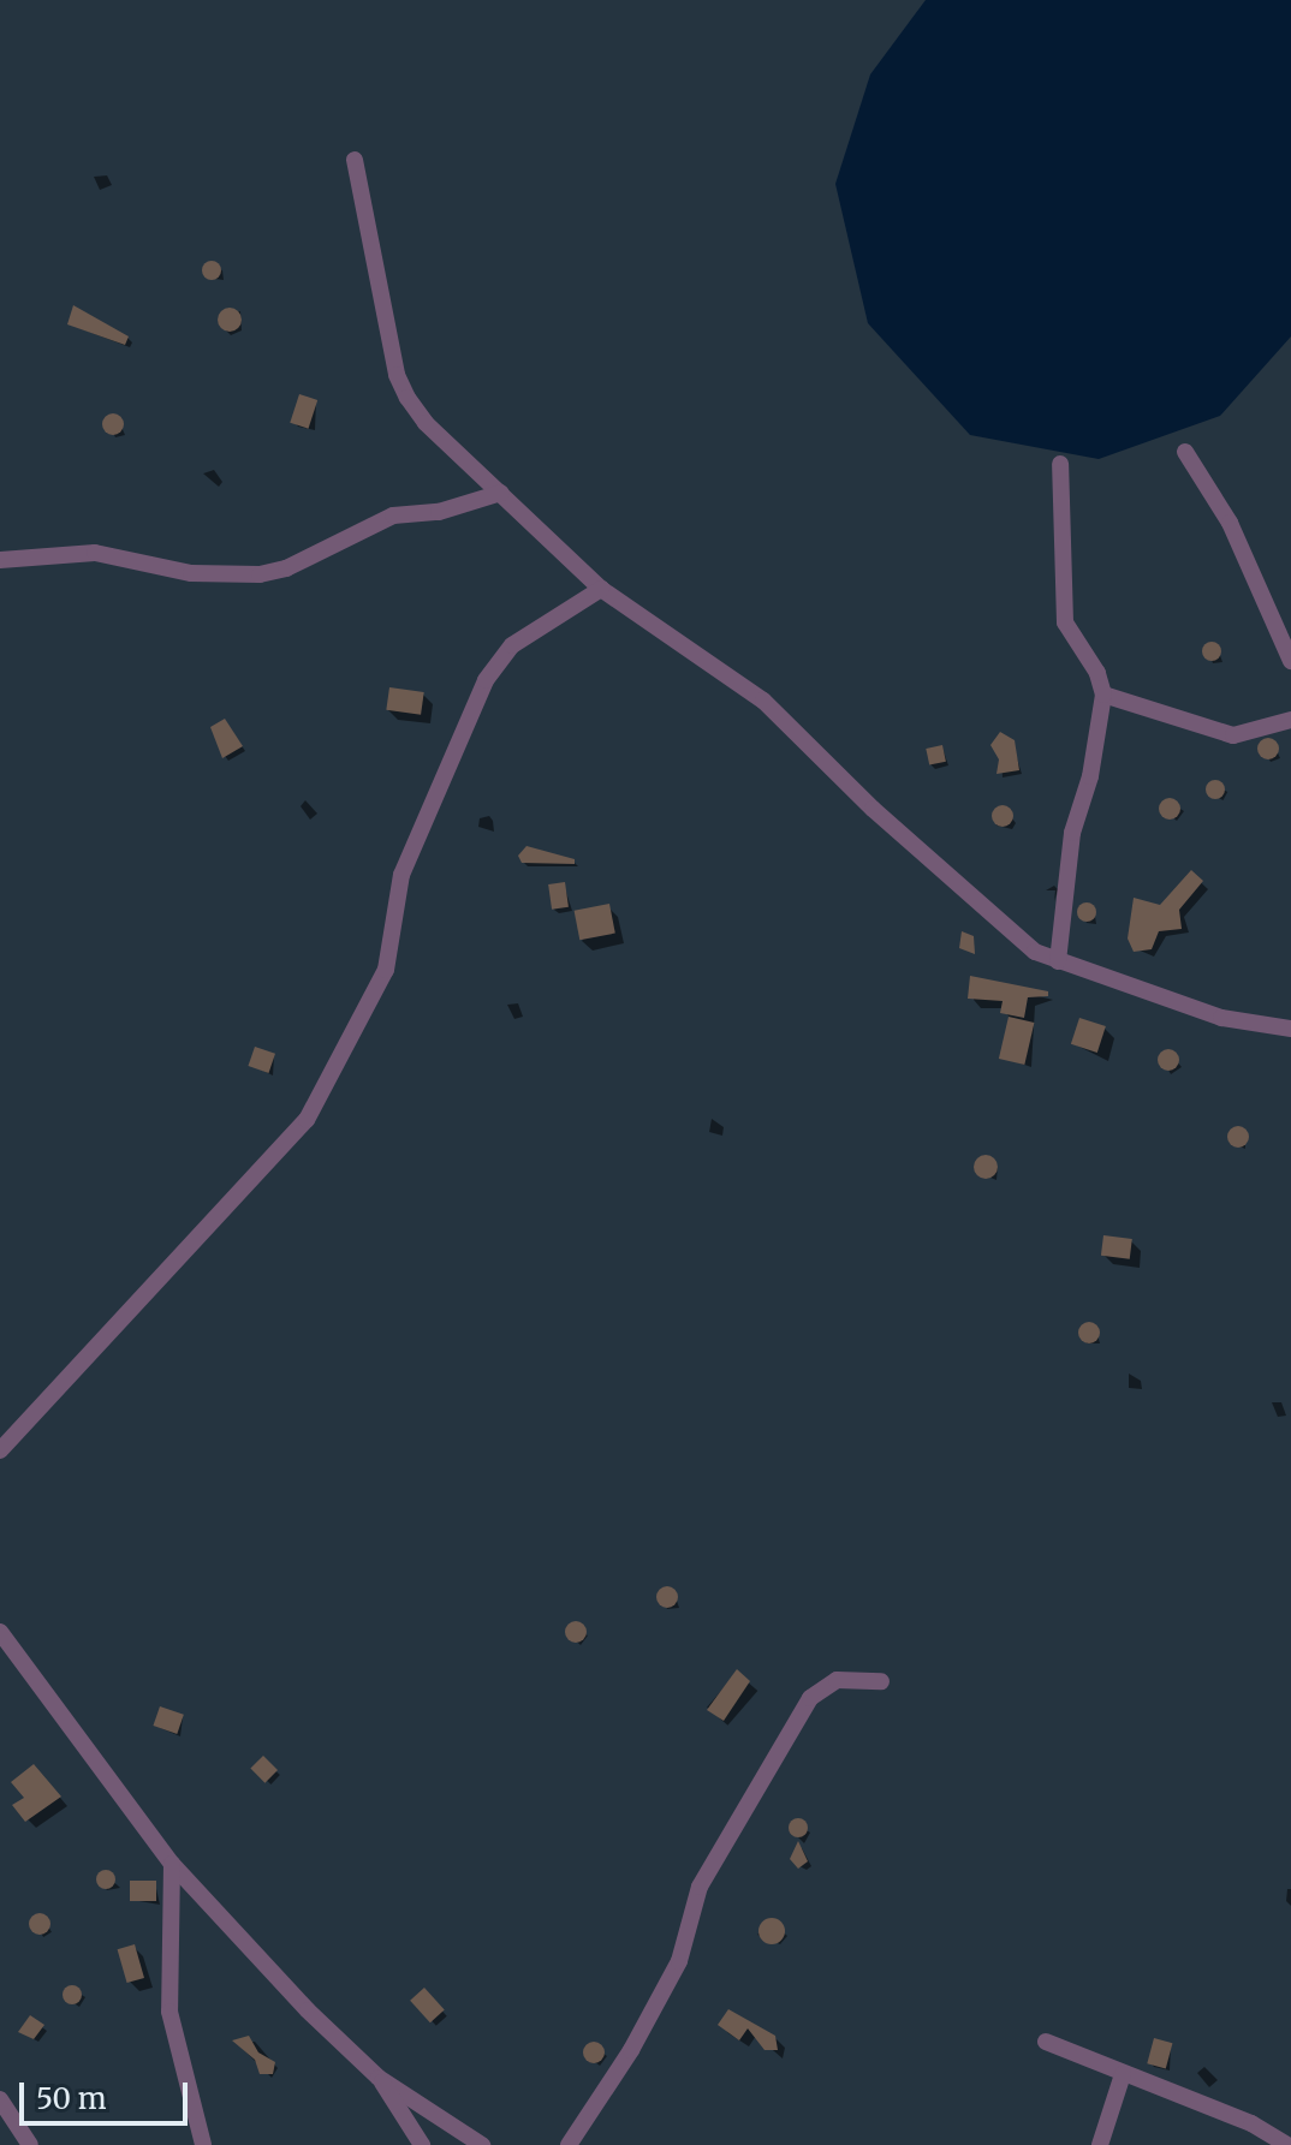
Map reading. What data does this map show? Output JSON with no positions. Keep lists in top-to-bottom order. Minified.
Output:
{"scale_bar":"50 m"}
